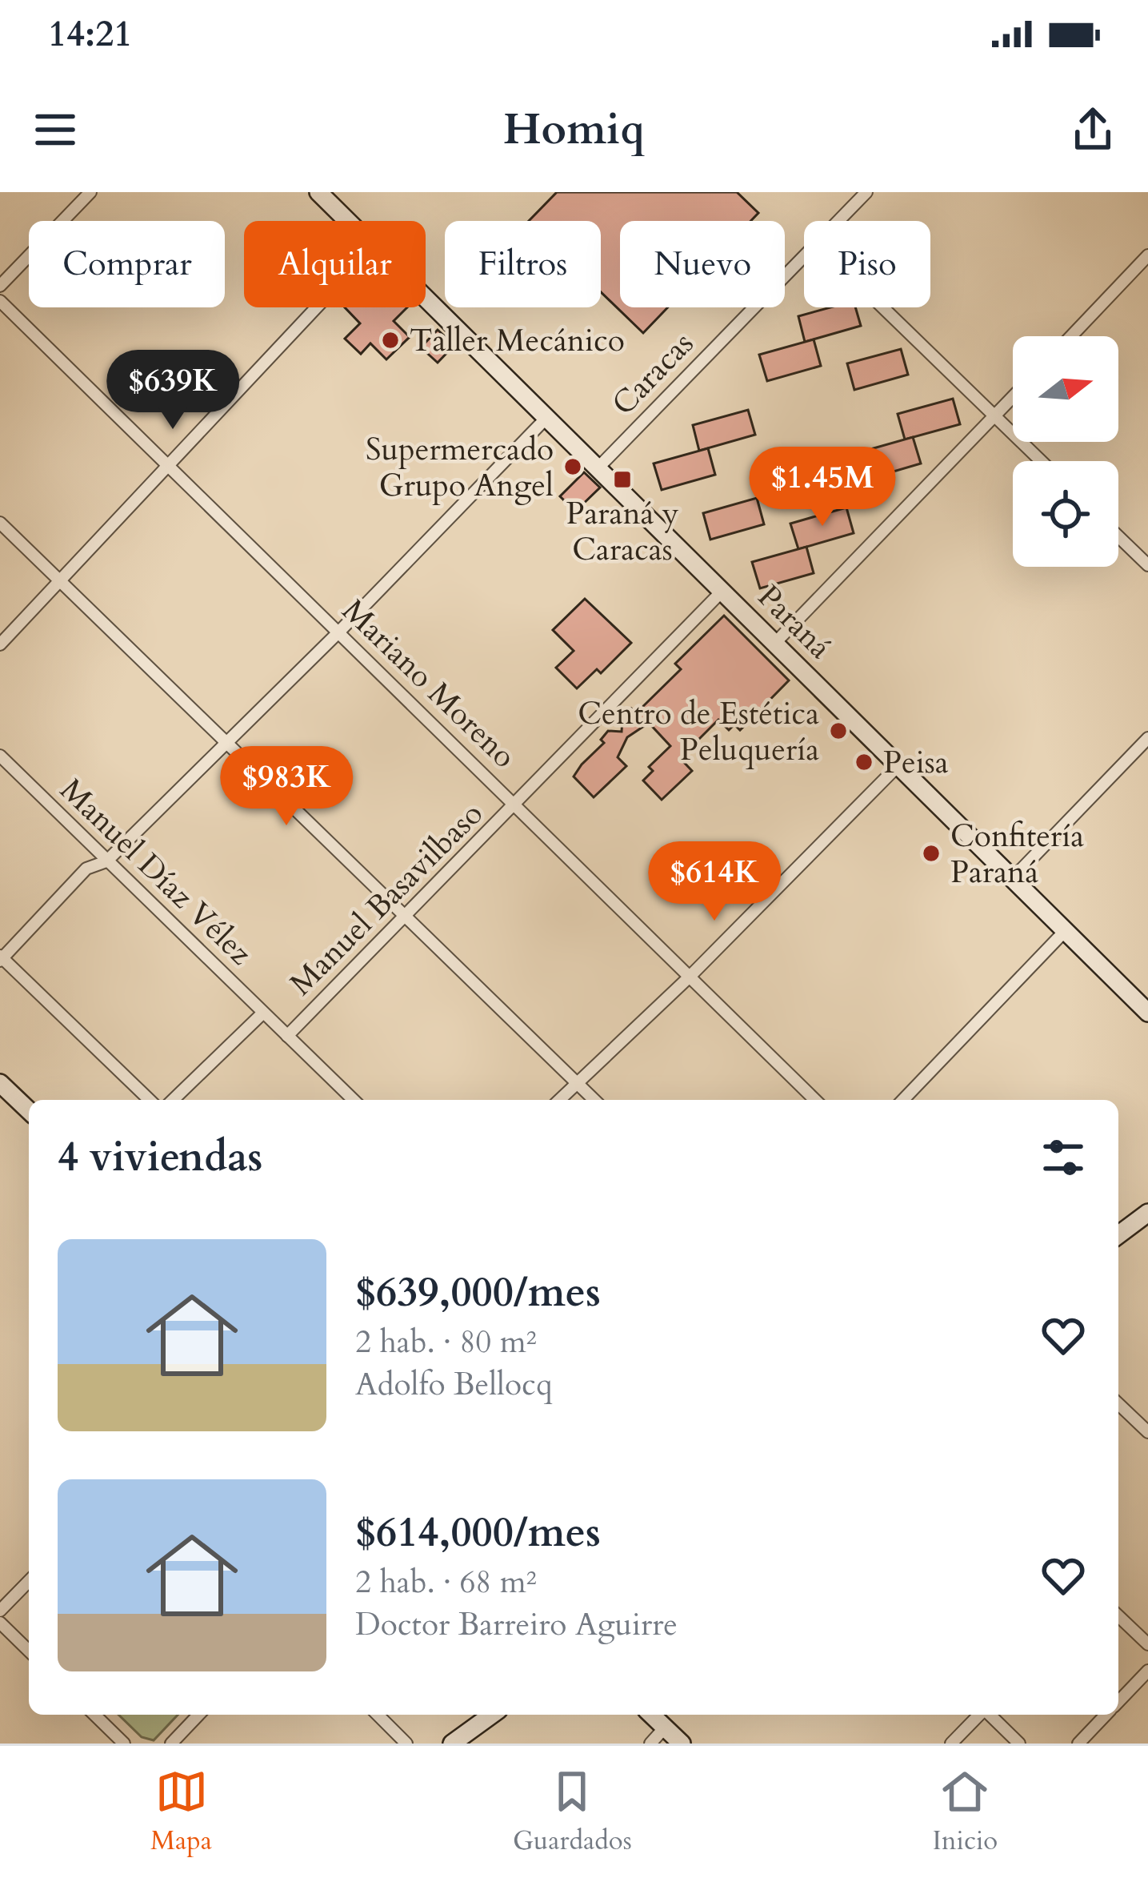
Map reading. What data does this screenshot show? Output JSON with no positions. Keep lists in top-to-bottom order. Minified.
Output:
{"streets":{"street":["Caracas","Paraná","Mariano Moreno","Manuel Díaz Vélez","Manuel Basavilbaso"]},"crossings":[["Caracas","Paraná"],["Paraná","Manuel Basavilbaso"],["Mariano Moreno","Manuel Basavilbaso"],["Manuel Díaz Vélez","Manuel Basavilbaso"]],"places":{"other":["Taller Mecánico","Supermercado Grupo Angel","Centro de Estética Peluquería","Peisa","Confitería Paraná"],"transit":["Paraná y Caracas"]},"north":"right","page":{"status":"14:21","header":"Homiq","chip":["Comprar","Alquilar","Filtros","Nuevo","Piso"],"price":["$639K","$1.45M","$983K","$614K"],"heading":"4 viviendas","list":[{"name":"$639,000/mes","note":"2 hab. · 80 m² · Adolfo Bellocq"},{"name":"$614,000/mes","note":"2 hab. · 68 m² · Doctor Barreiro Aguirre"}],"tabs":["Mapa","Guardados","Inicio"]}}
